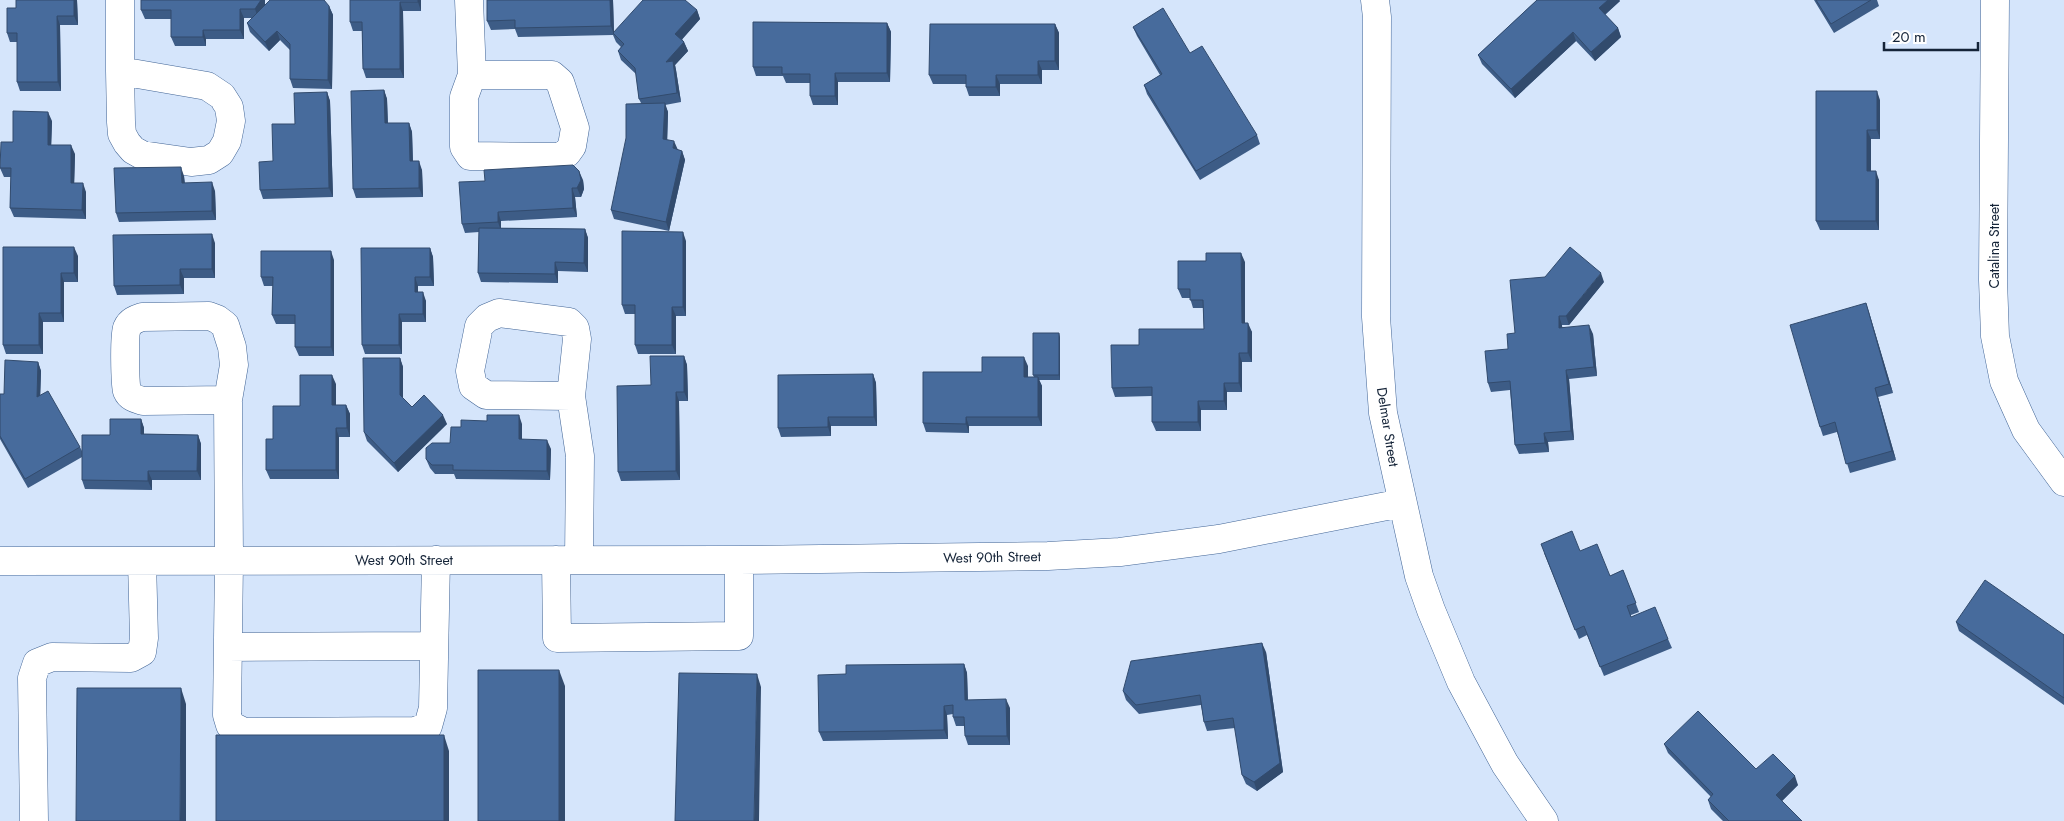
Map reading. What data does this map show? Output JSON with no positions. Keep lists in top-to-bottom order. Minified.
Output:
{"streets":{"street":["Catalina Street","Delmar Street","West 90th Street"]},"crossings":[["Delmar Street","West 90th Street"]],"scale_bar":"20 m"}
